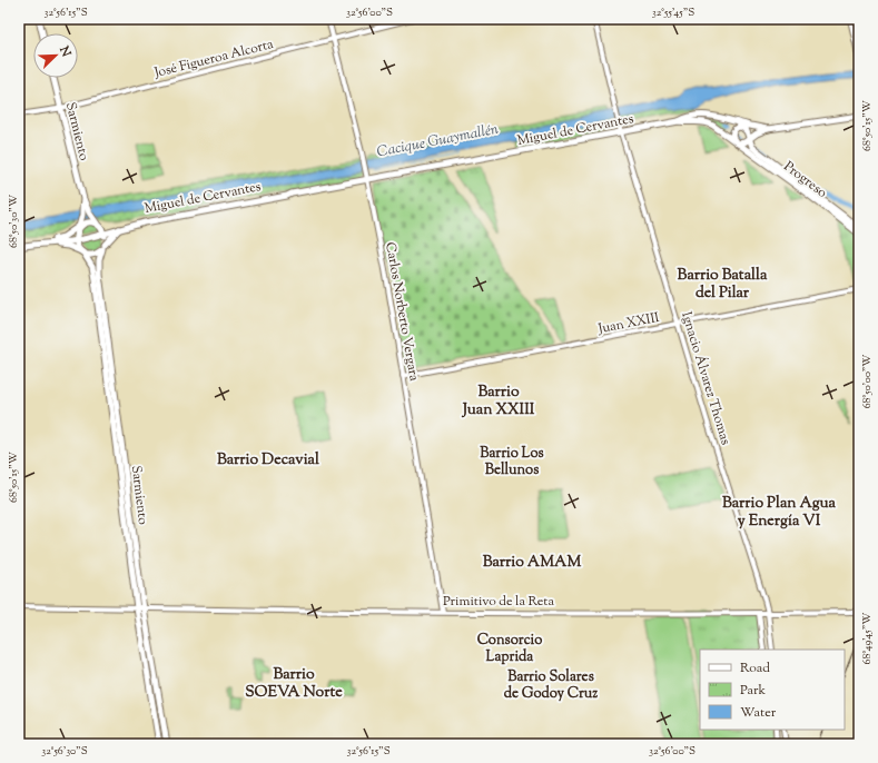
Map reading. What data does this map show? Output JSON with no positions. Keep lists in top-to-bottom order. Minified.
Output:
{"streets":{"main road":["Miguel de Cervantes","Sarmiento","Progreso"],"street":["José Figueroa Alcorta","Carlos Norberto Vergara","Juan XXIII","Ignacio Álvarez Thomas","Primitivo de la Reta"]},"crossings":[["José Figueroa Alcorta","Sarmiento"],["José Figueroa Alcorta","Carlos Norberto Vergara"],["Miguel de Cervantes","Sarmiento"],["Miguel de Cervantes","Progreso"],["Miguel de Cervantes","Carlos Norberto Vergara"],["Miguel de Cervantes","Ignacio Álvarez Thomas"],["Sarmiento","Primitivo de la Reta"],["Carlos Norberto Vergara","Juan XXIII"],["Carlos Norberto Vergara","Primitivo de la Reta"],["Juan XXIII","Ignacio Álvarez Thomas"],["Ignacio Álvarez Thomas","Primitivo de la Reta"]],"districts":["Barrio Batalla del Pilar","Barrio Juan XXIII","Barrio Los Bellunos","Barrio Decavial","Barrio Plan Agua y Energía VI","Barrio AMAM","Consorcio Laprida","Barrio SOEVA Norte","Barrio Solares de Godoy Cruz"],"water":["Cacique Guaymallén"],"legend":["Road","Park","Water"],"north":"top right","coordinates":["32°56'15\"S","32°56'00\"S","32°55'45\"S","68°50'15\"W","68°50'30\"W","68°50'00\"W","68°49'45\"W","32°56'30\"S"]}
